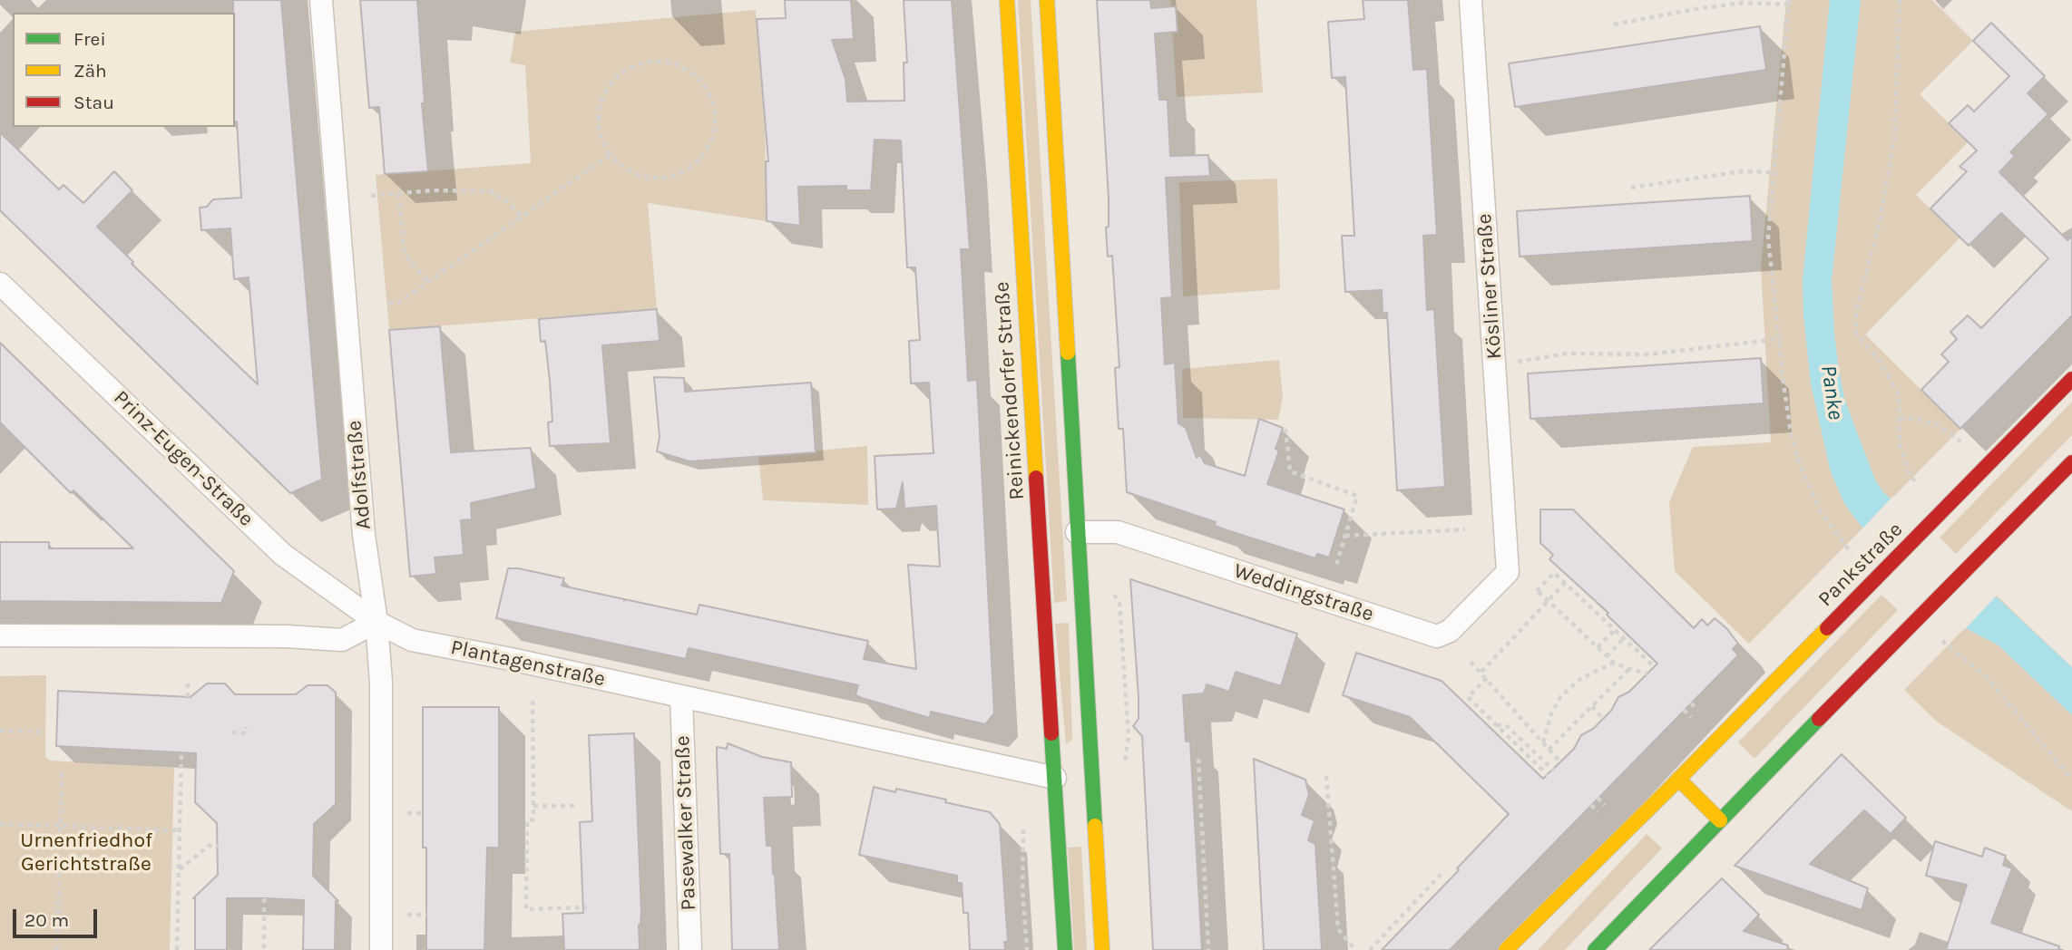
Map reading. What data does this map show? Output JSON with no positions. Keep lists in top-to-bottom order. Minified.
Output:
{"streets":{"main road":["Reinickendorfer Straße","Pankstraße"],"street":["Kösliner Straße","Prinz-Eugen-Straße","Adolfstraße","Weddingstraße","Plantagenstraße","Pasewalker Straße"]},"crossings":[["Kösliner Straße","Weddingstraße"],["Reinickendorfer Straße","Weddingstraße"],["Reinickendorfer Straße","Plantagenstraße"],["Prinz-Eugen-Straße","Adolfstraße"],["Prinz-Eugen-Straße","Plantagenstraße"],["Adolfstraße","Plantagenstraße"],["Plantagenstraße","Pasewalker Straße"]],"water":["Panke"],"parks":["Urnenfriedhof Gerichtstraße"],"legend":["Frei","Zäh","Stau"],"scale_bar":"20 m"}
